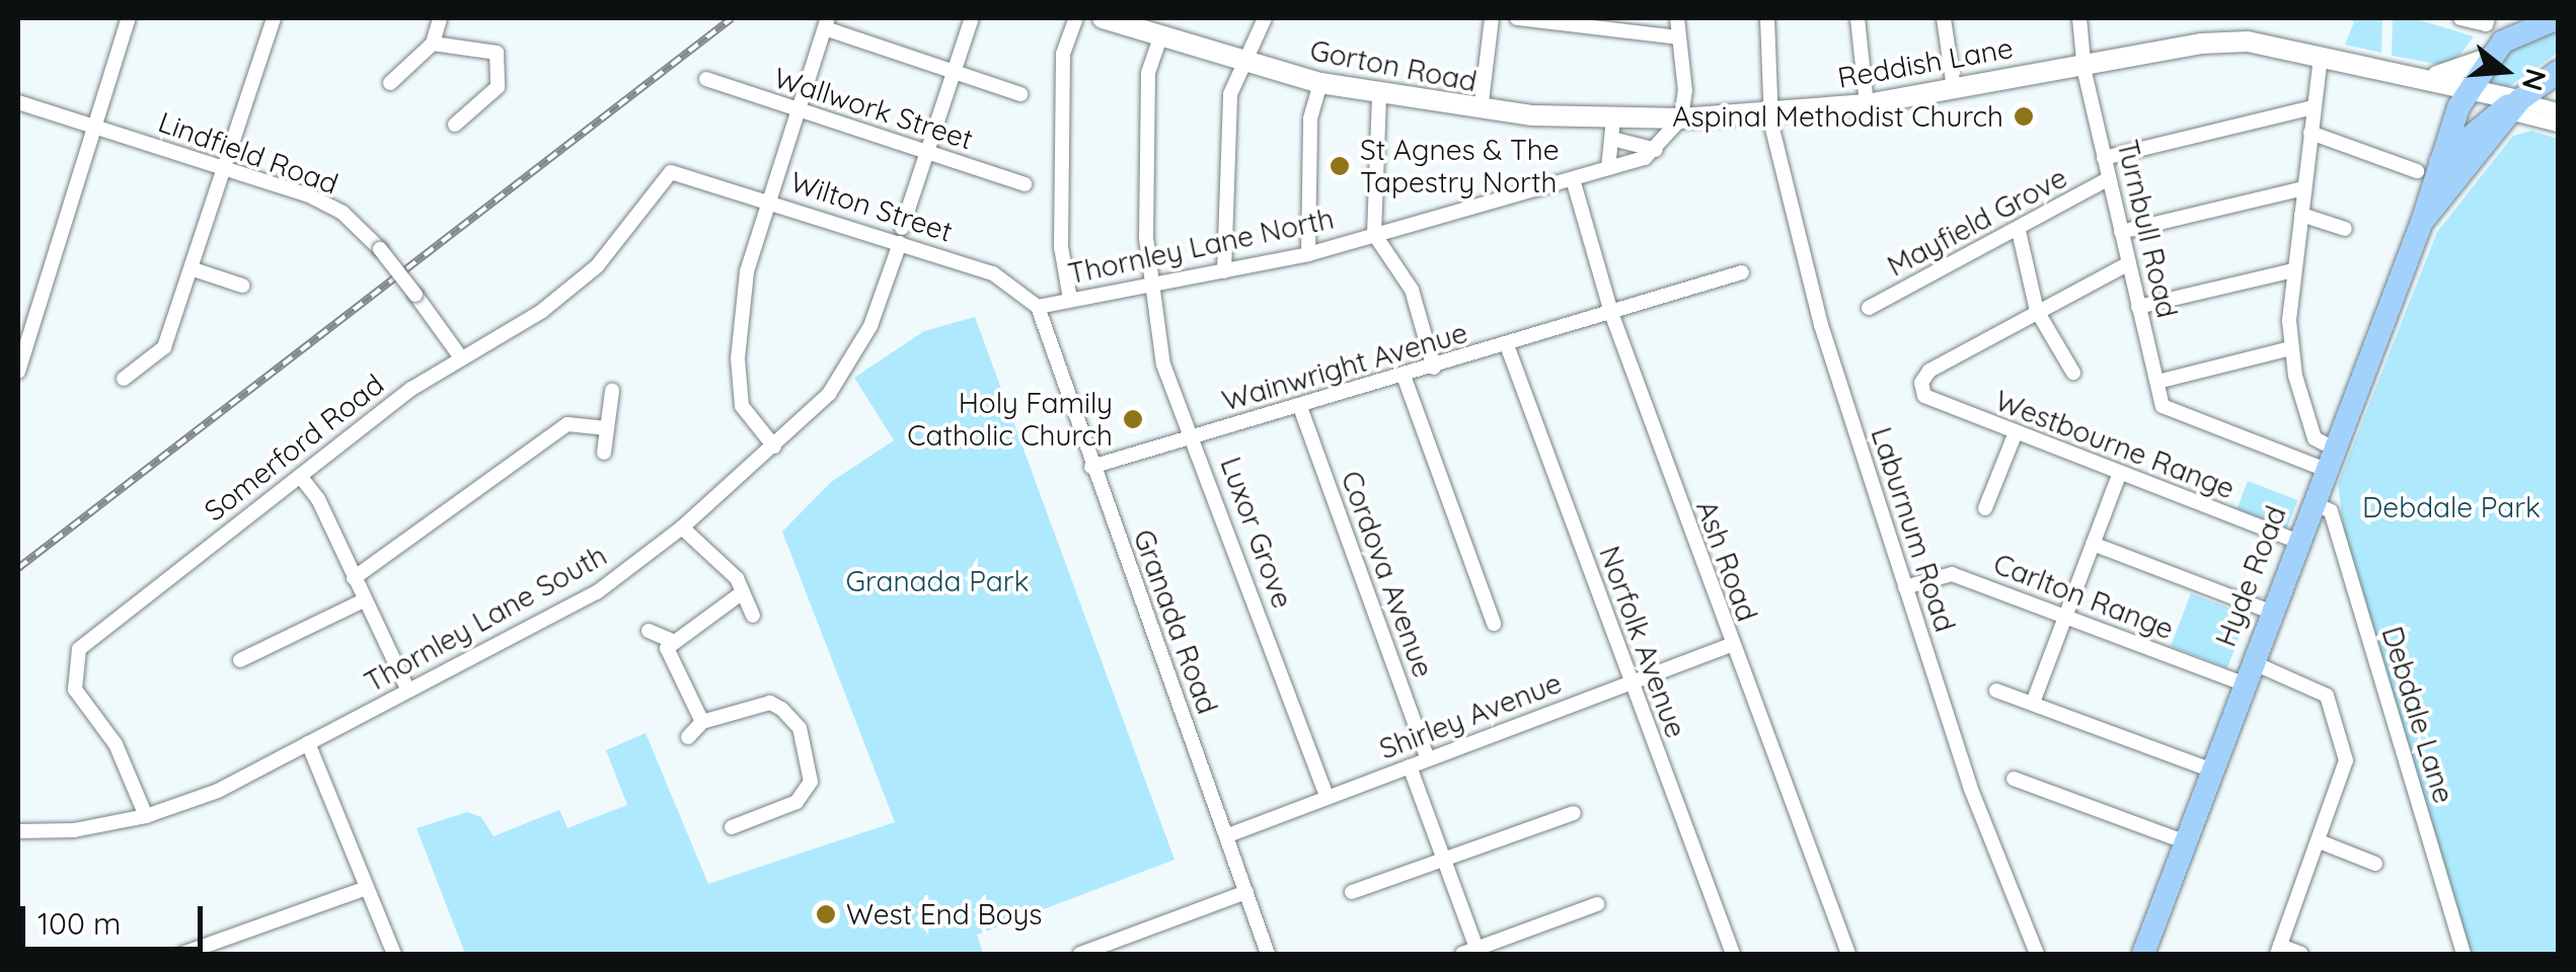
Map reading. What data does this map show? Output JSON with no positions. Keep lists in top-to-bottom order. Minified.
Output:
{"streets":{"highway":["Hyde Road"],"main road":["Reddish Lane","Gorton Road"],"street":["Wallwork Street","Lindfield Road","Wilton Street","Mayfield Grove","Turnbull Road","Thornley Lane North","Wainwright Avenue","Westbourne Range","Somerford Road","Laburnum Road","Luxor Grove","Ash Road","Cordova Avenue","Carlton Range","Thornley Lane South","Granada Road","Norfolk Avenue","Debdale Lane","Shirley Avenue"]},"crossings":[["Reddish Lane","Gorton Road"],["Reddish Lane","Turnbull Road"],["Reddish Lane","Laburnum Road"],["Reddish Lane","Hyde Road"],["Gorton Road","Luxor Grove"],["Wallwork Street","Thornley Lane South"],["Lindfield Road","Somerford Road"],["Wilton Street","Thornley Lane North"],["Wilton Street","Somerford Road"],["Wilton Street","Thornley Lane South"],["Wilton Street","Granada Road"],["Mayfield Grove","Turnbull Road"],["Turnbull Road","Hyde Road"],["Thornley Lane North","Luxor Grove"],["Thornley Lane North","Ash Road"],["Thornley Lane North","Granada Road"],["Wainwright Avenue","Luxor Grove"],["Wainwright Avenue","Ash Road"],["Wainwright Avenue","Cordova Avenue"],["Wainwright Avenue","Granada Road"],["Wainwright Avenue","Norfolk Avenue"],["Westbourne Range","Hyde Road"],["Somerford Road","Thornley Lane South"],["Laburnum Road","Carlton Range"],["Luxor Grove","Shirley Avenue"],["Ash Road","Shirley Avenue"],["Cordova Avenue","Shirley Avenue"],["Hyde Road","Carlton Range"],["Hyde Road","Debdale Lane"],["Granada Road","Shirley Avenue"],["Norfolk Avenue","Shirley Avenue"]],"parks":["Debdale Park","Granada Park"],"places":["Aspinal Methodist Church","St Agnes & The Tapestry North","Holy Family Catholic Church","West End Boys"],"scale_bar":"100 m","north":"right"}
